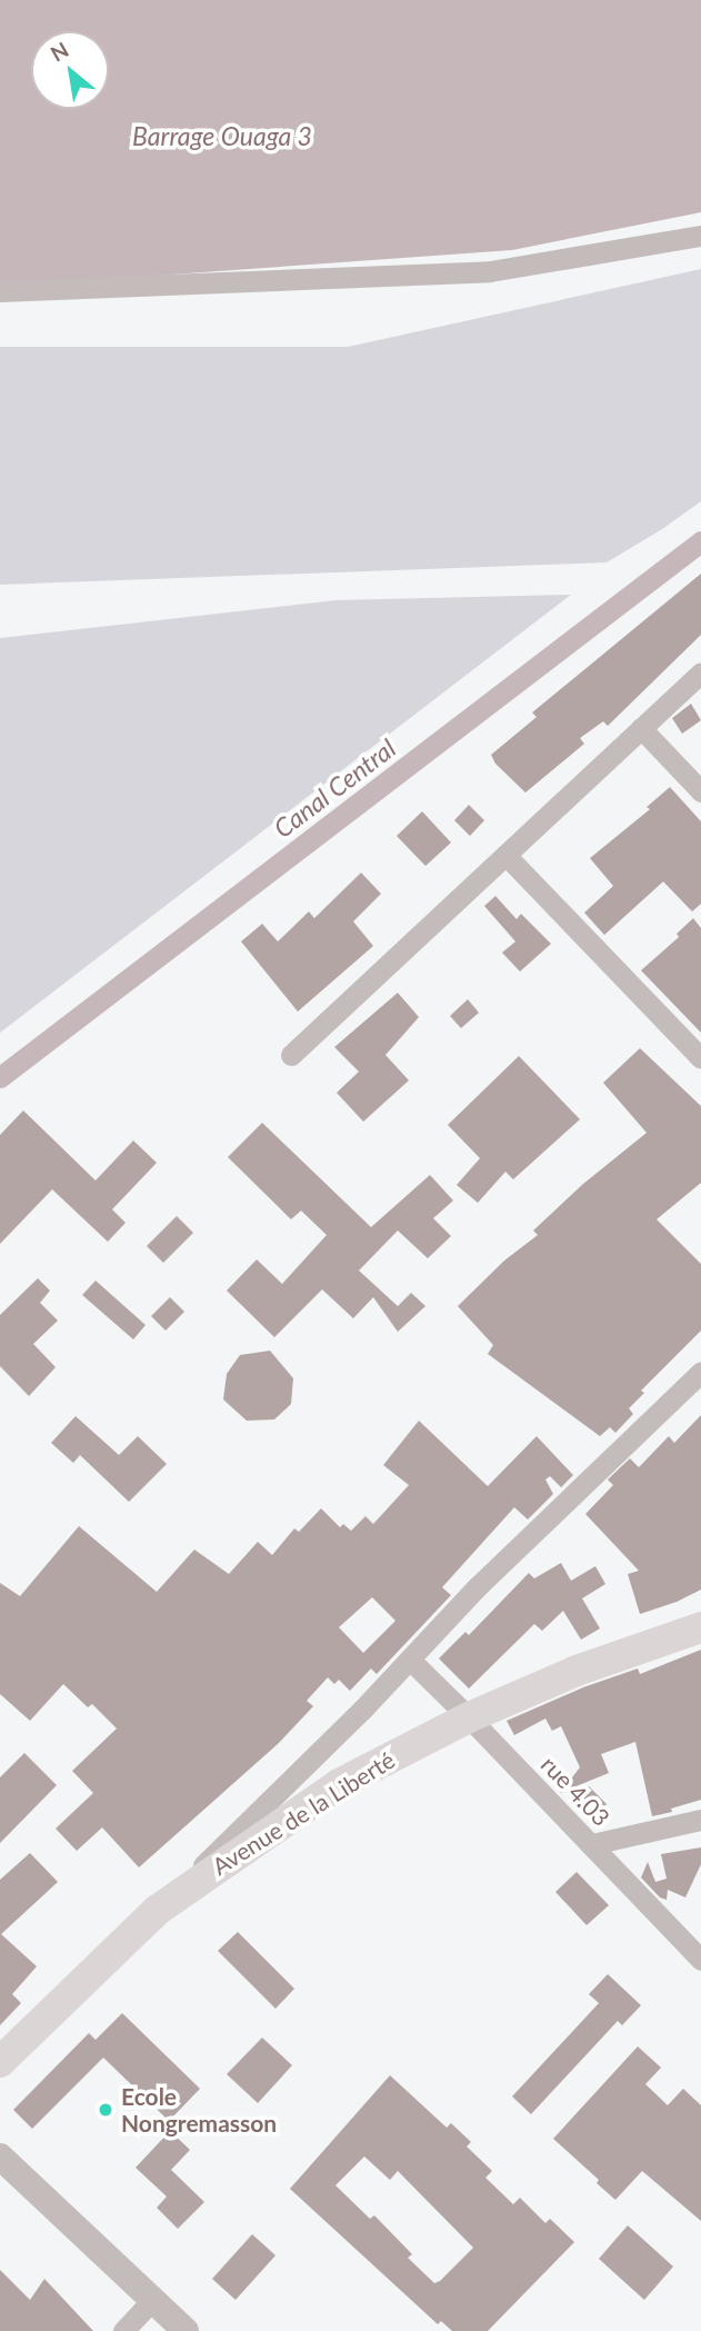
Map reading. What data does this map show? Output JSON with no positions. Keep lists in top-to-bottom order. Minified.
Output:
{"streets":{"main road":["Avenue de la Liberté"],"street":["rue 4.03"]},"crossings":[["rue 4.03","Avenue de la Liberté"]],"water":["Barrage Ouaga 3","Canal Central"],"places":["Ecole Nongremasson"],"north":"top left"}
